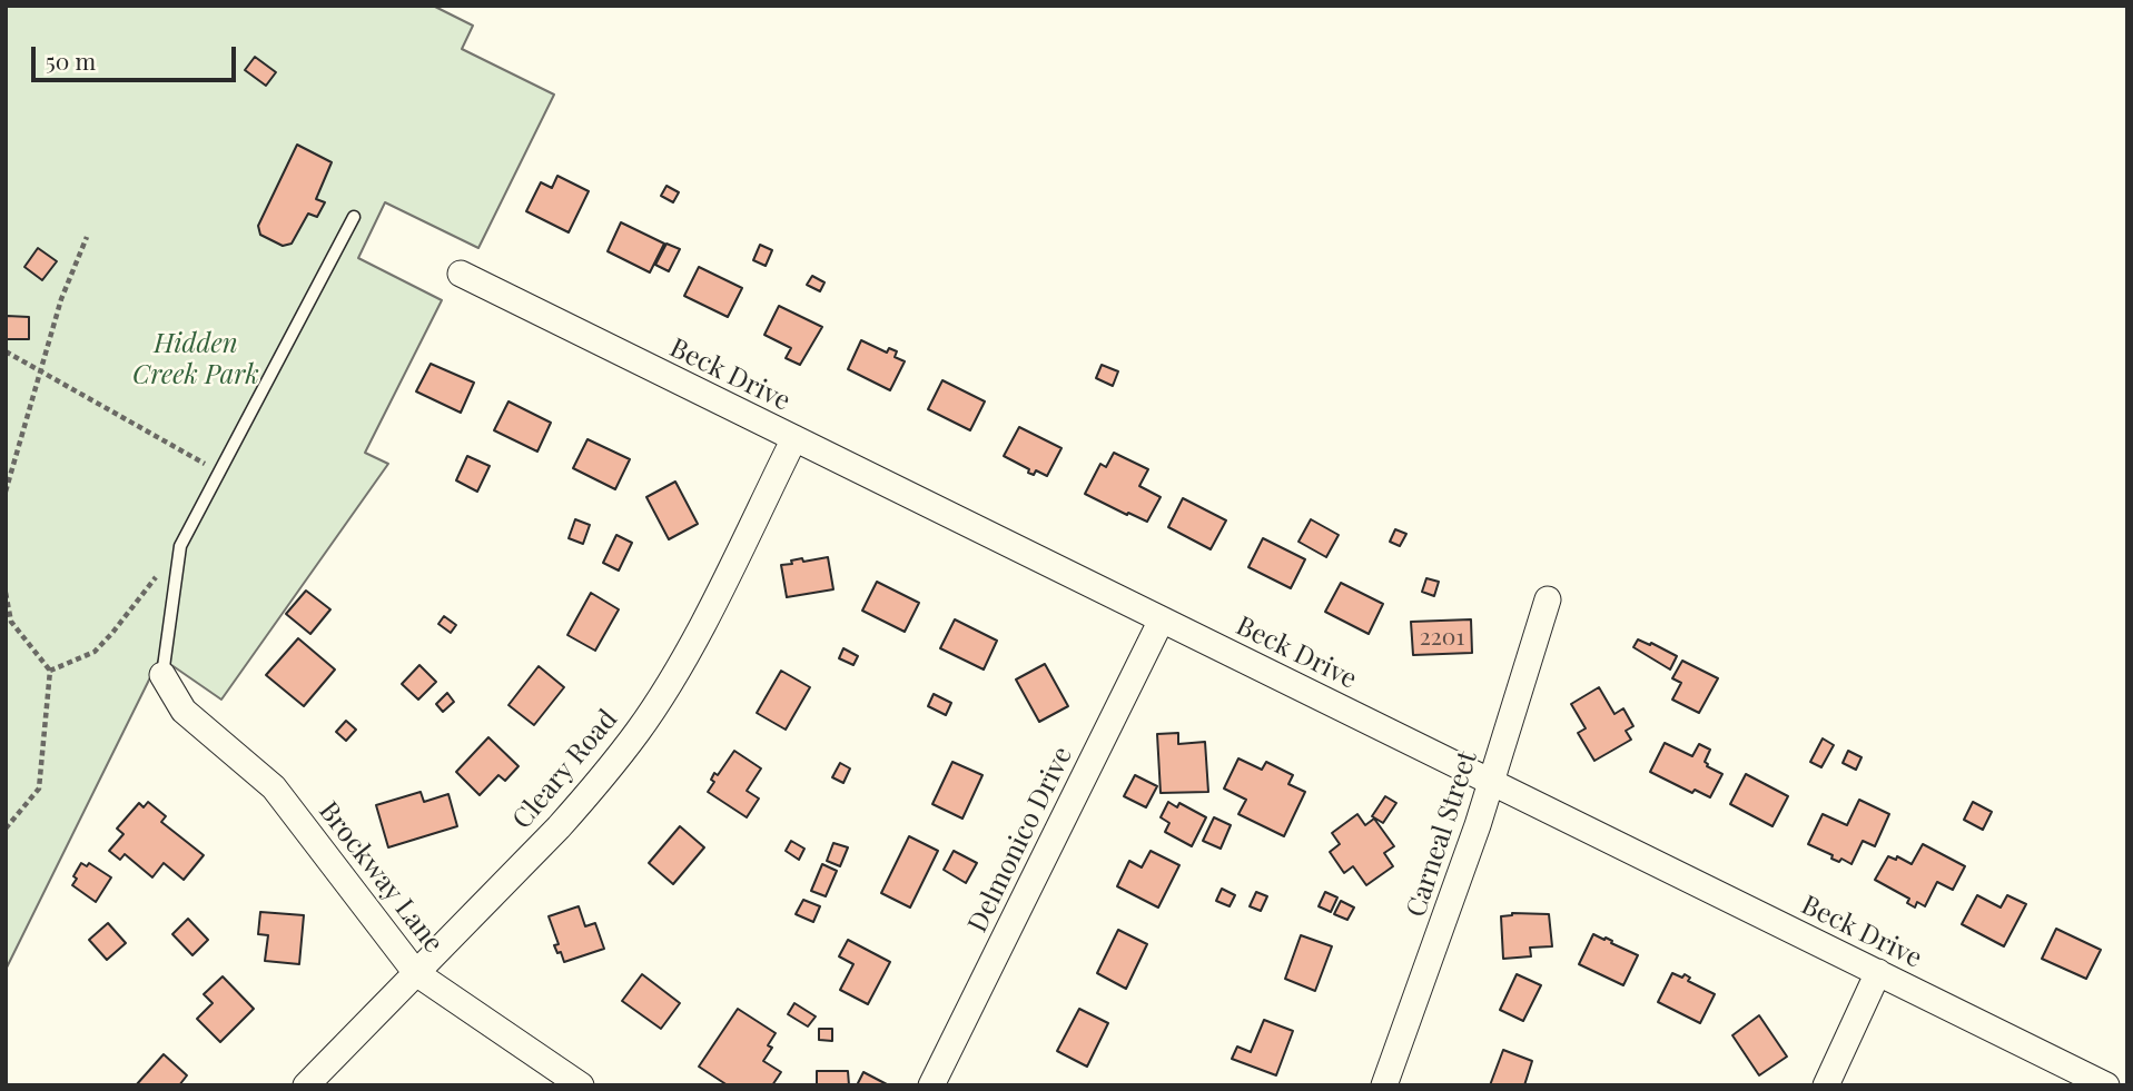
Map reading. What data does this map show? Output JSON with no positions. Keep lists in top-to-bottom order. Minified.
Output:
{"streets":{"street":["Beck Drive","Cleary Road","Carneal Street","Delmonico Drive","Brockway Lane"]},"crossings":[["Beck Drive","Cleary Road"],["Beck Drive","Carneal Street"],["Beck Drive","Delmonico Drive"],["Cleary Road","Brockway Lane"]],"parks":["Hidden Creek Park"],"house_numbers":["2201"],"scale_bar":"50 m"}
